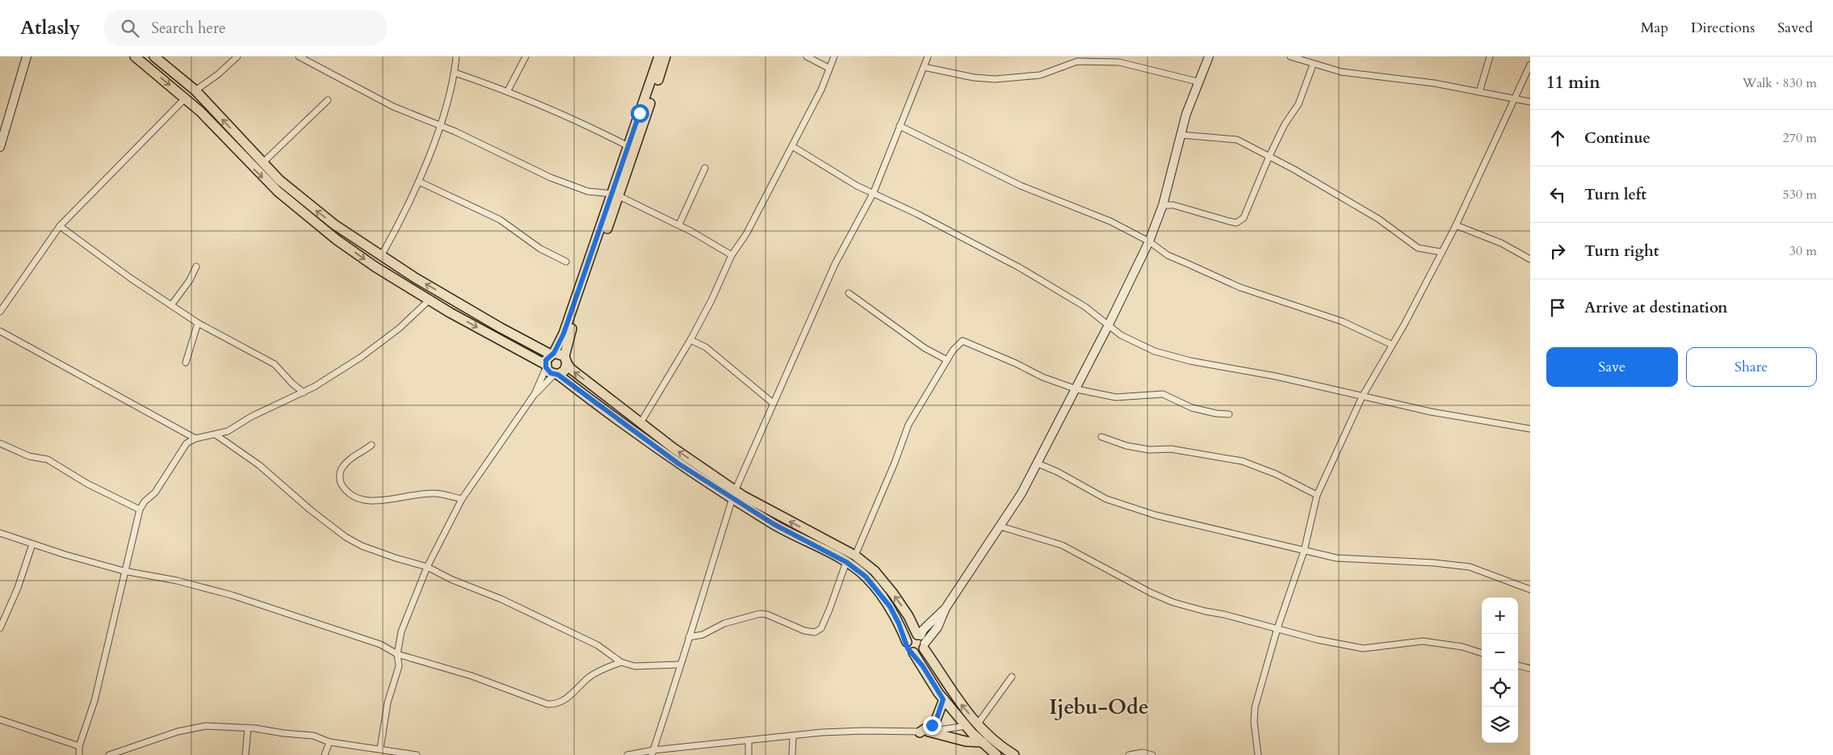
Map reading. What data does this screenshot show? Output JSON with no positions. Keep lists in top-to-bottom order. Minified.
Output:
{"districts":["Ijebu-Ode"],"page":{"header":"Atlasly","search":"Search here","nav":["Map","Directions","Saved"],"heading":["11 min","Walk · 830 m"],"list":[["Continue","270 m"],["Turn left","530 m"],["Turn right","30 m"],"Arrive at destination"],"buttons":["Save","Share"],"map_buttons":["+","−"]}}
